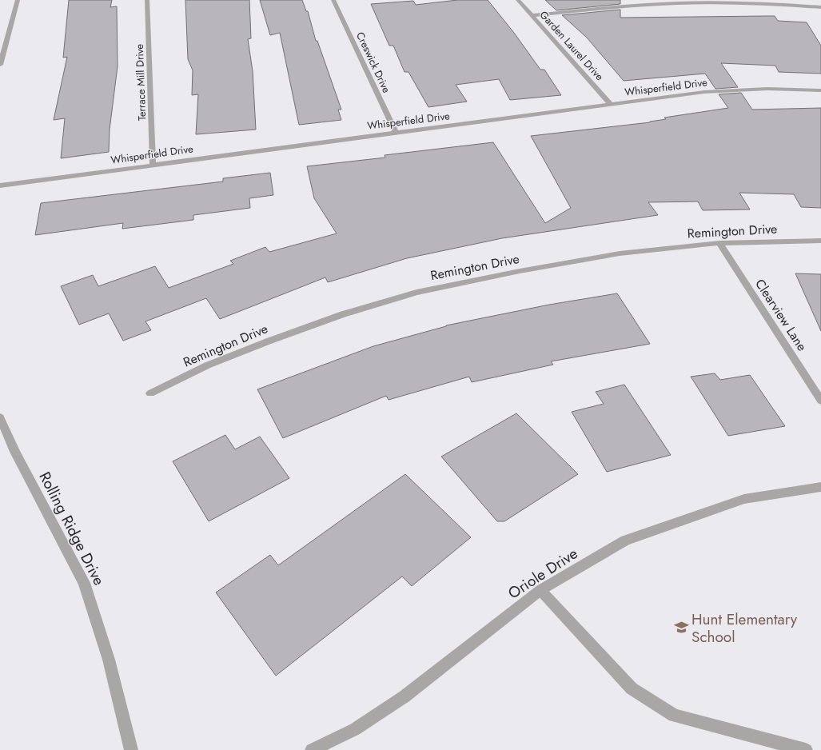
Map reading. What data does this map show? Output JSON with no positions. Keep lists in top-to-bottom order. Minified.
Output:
{"streets":{"street":["Garden Laurel Drive","Creswick Drive","Terrace Mill Drive","Whisperfield Drive","Remington Drive","Clearview Lane","Rolling Ridge Drive","Oriole Drive"]},"crossings":[["Garden Laurel Drive","Whisperfield Drive"],["Creswick Drive","Whisperfield Drive"],["Terrace Mill Drive","Whisperfield Drive"],["Remington Drive","Clearview Lane"]],"places":{"school or university":["Hunt Elementary School"]}}
